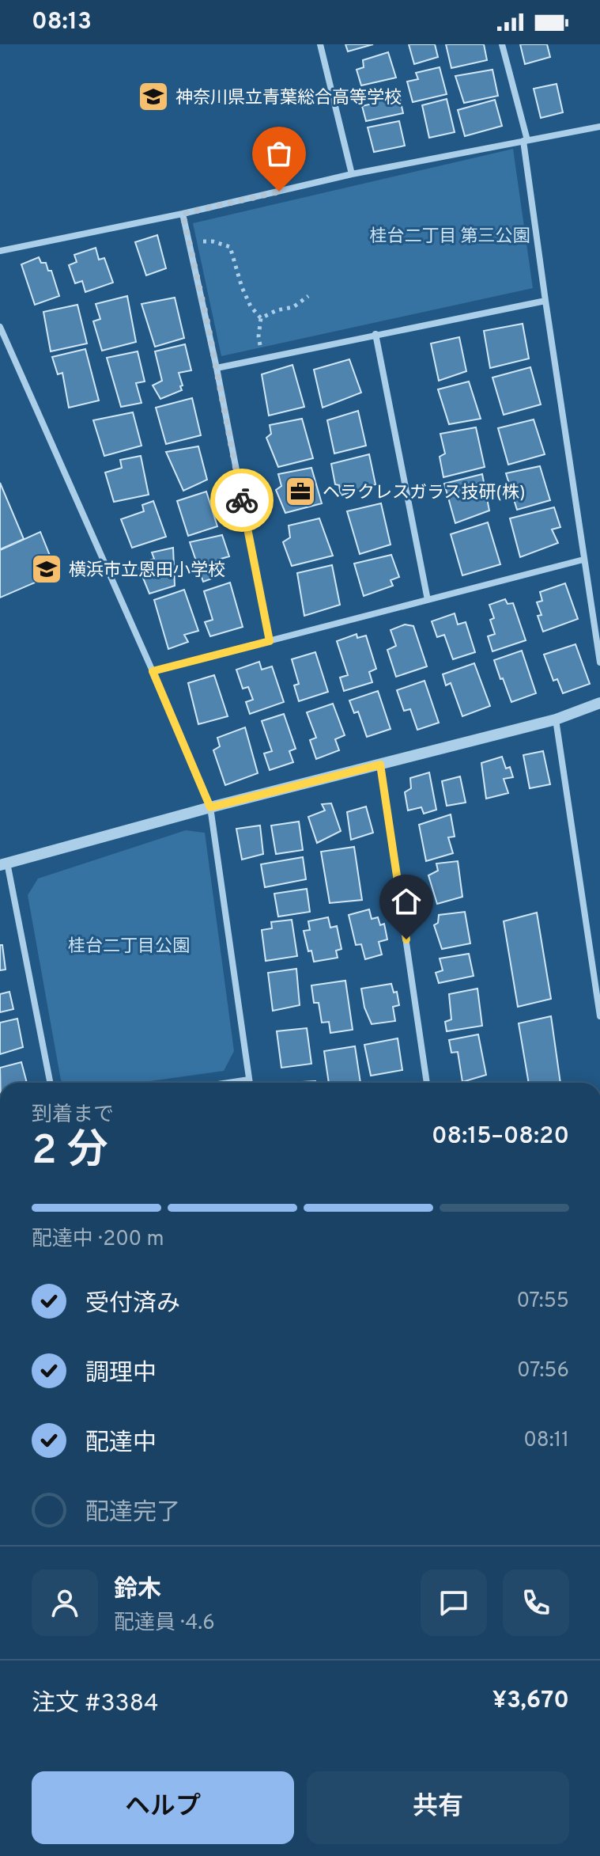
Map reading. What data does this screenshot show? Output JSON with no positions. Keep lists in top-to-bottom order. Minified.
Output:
{"parks":["桂台二丁目 第三公園","桂台二丁目公園"],"places":{"school or university":["神奈川県立青葉総合高等学校","横浜市立恩田小学校"],"office":["ヘラクレスガラス技研(株)"]},"page":{"status":"08:13","heading":["2 分","到着まで","08:15–08:20"],"panel":["鈴木","配達員 · 4.6","注文 #3384","¥3,670"],"bar":"配達中 · 200 m","list":[["受付済み","07:55"],["調理中","07:56"],["配達中","08:11"],"配達完了"],"buttons":["ヘルプ","共有"]}}
